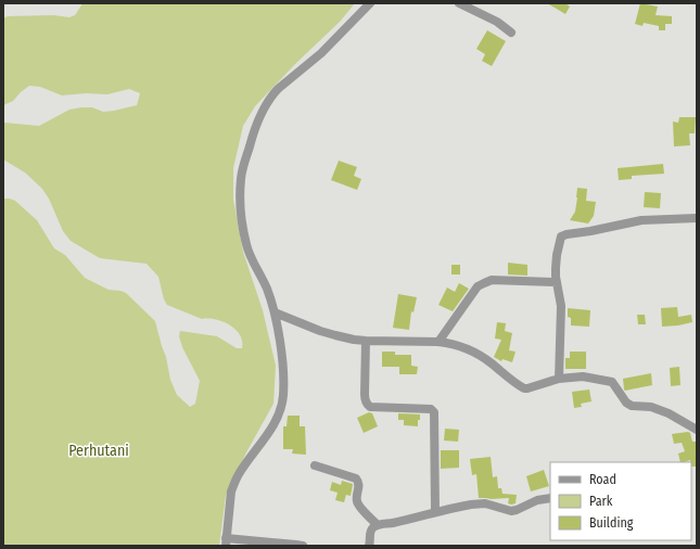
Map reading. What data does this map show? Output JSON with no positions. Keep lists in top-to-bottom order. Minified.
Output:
{"parks":["Perhutani"],"legend":["Road","Park","Building"]}
